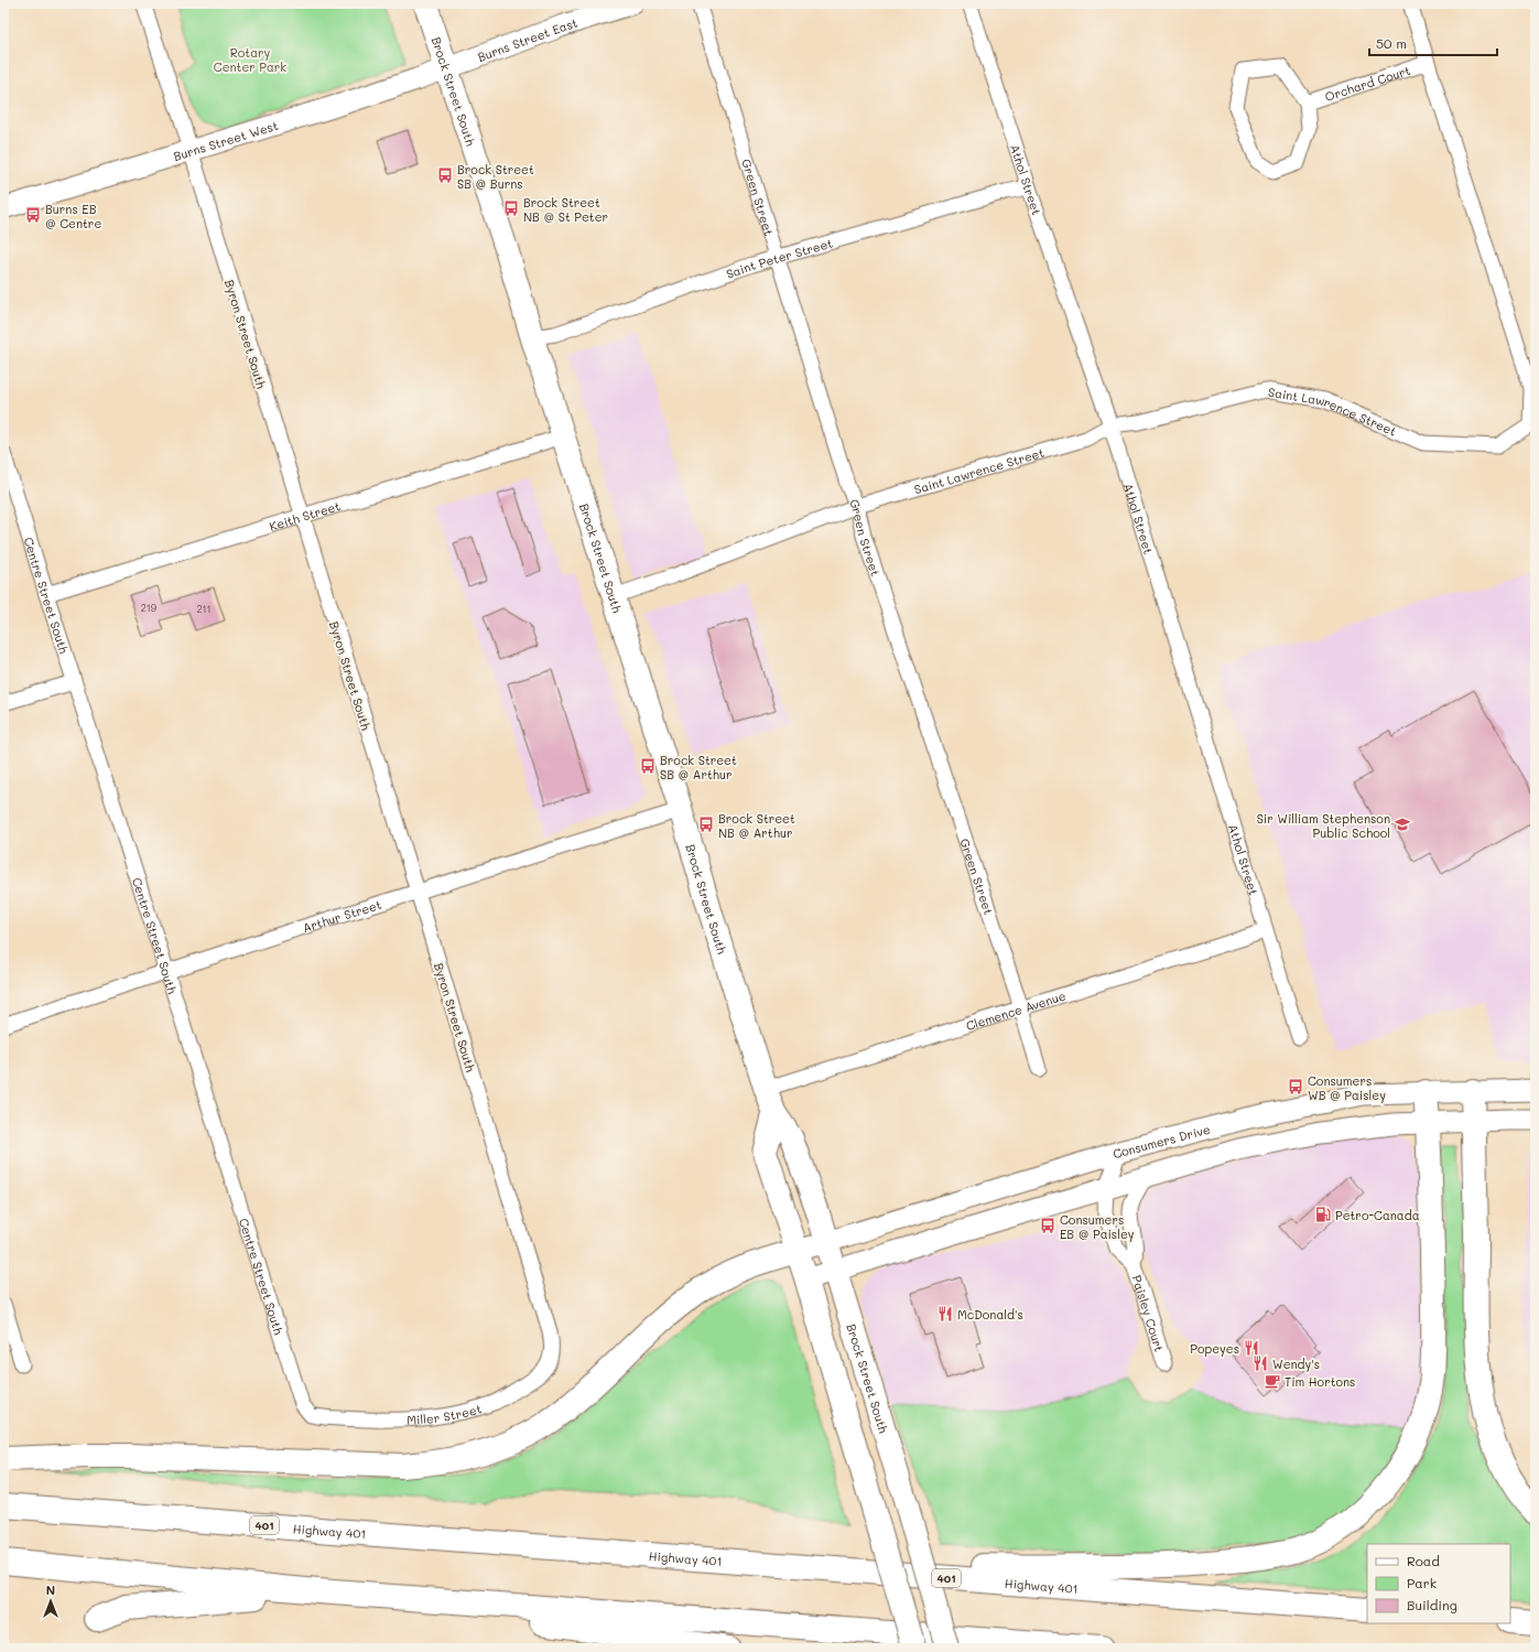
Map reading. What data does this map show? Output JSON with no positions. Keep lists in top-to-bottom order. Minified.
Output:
{"streets":{"highway":["401","Highway 401"],"main road":["Burns Street East","Brock Street South","Burns Street West","Consumers Drive"],"street":["Orchard Court","Athol Street","Green Street","Saint Peter Street","Byron Street South","Saint Lawrence Street","Keith Street","Centre Street South","Arthur Street","Clemence Avenue","Paisley Court","Miller Street"]},"crossings":[["Burns Street East","Brock Street South"],["Burns Street East","Burns Street West"],["Orchard Court","Saint Lawrence Street"],["Brock Street South","Burns Street West"],["Brock Street South","Saint Peter Street"],["Brock Street South","Saint Lawrence Street"],["Brock Street South","Keith Street"],["Brock Street South","Arthur Street"],["Brock Street South","Clemence Avenue"],["Brock Street South","Consumers Drive"],["Burns Street West","Byron Street South"],["Athol Street","Saint Peter Street"],["Athol Street","Saint Lawrence Street"],["Athol Street","Clemence Avenue"],["Green Street","Saint Peter Street"],["Green Street","Saint Lawrence Street"],["Green Street","Clemence Avenue"],["Byron Street South","Keith Street"],["Byron Street South","Arthur Street"],["Byron Street South","Miller Street"],["Keith Street","Centre Street South"],["Centre Street South","Arthur Street"],["Centre Street South","Miller Street"],["Consumers Drive","Paisley Court"]],"parks":["Rotary Center Park"],"places":{"bus stop":["Brock Street SB @ Burns","Brock Street NB @ St Peter","Burns EB @ Centre","Brock Street SB @ Arthur","Brock Street NB @ Arthur","Consumers WB @ Paisley","Consumers EB @ Paisley"],"school or university":["Sir William Stephenson Public School"],"fuel station":["Petro-Canada"],"restaurant":["McDonald's","Popeyes","Wendy's"],"cafe":["Tim Hortons"]},"house_numbers":["219","211"],"legend":["Road","Park","Building"],"scale_bar":"50 m","north":"top"}
